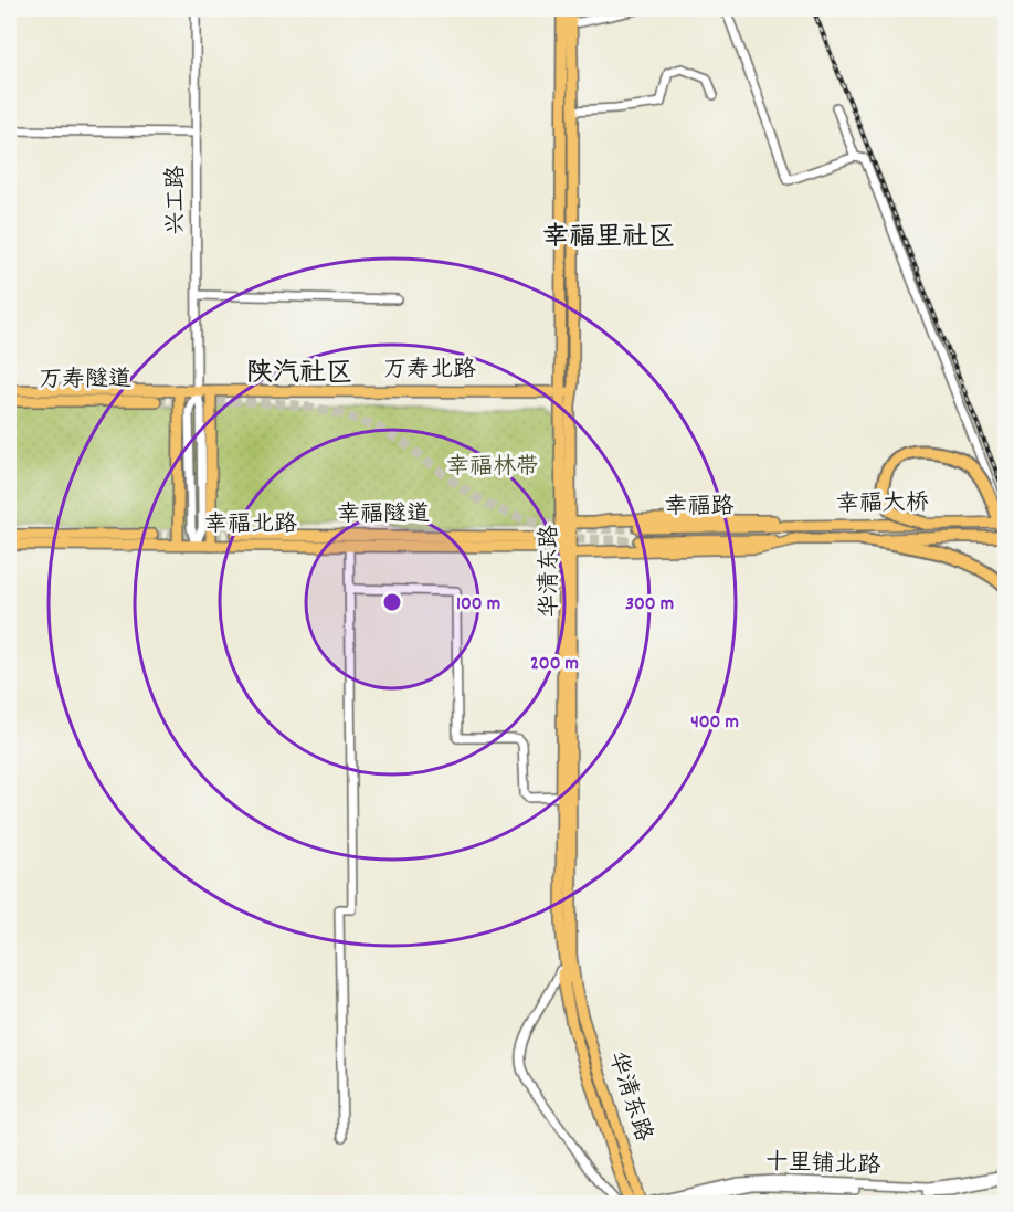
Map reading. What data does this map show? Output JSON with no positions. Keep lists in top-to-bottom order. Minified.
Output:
{"streets":{"main road":["万寿北路","万寿隧道","幸福大桥","幸福路","幸福隧道","幸福北路","华清东路"],"street":["兴工路","十里铺北路"]},"crossings":[["兴工路","万寿北路"],["兴工路","幸福北路"],["万寿北路","华清东路"],["幸福大桥","幸福路"],["幸福大桥","幸福北路"],["幸福路","幸福北路"],["幸福北路","华清东路"],["华清东路","十里铺北路"]],"districts":["幸福里社区","陕汽社区"],"parks":["幸福林带"],"rings":["100 m","300 m","200 m","400 m"]}
